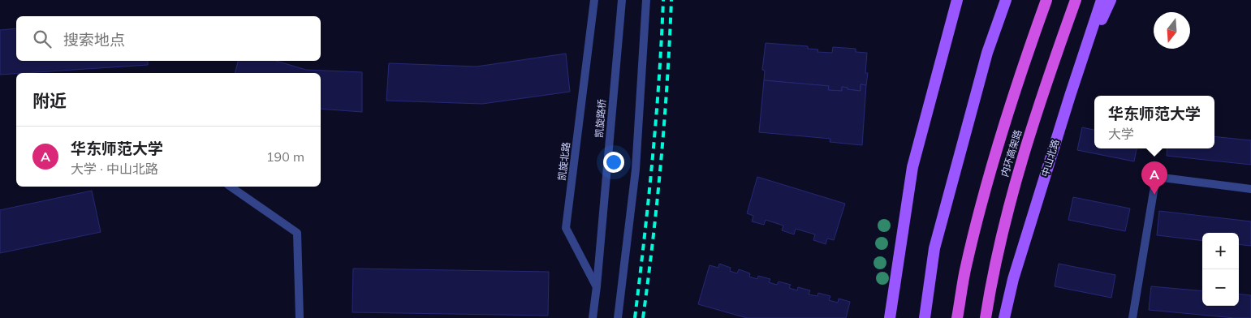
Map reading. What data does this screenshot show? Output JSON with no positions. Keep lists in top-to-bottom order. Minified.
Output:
{"streets":{"highway":["内环高架路"],"main road":["中山北路"],"street":["凯旋路桥","凯旋北路"]},"crossings":[["凯旋路桥","凯旋北路"]],"north":"bottom","page":{"search":"搜索地点","heading":"附近","popup":["华东师范大学","大学"],"list":[{"mark":"A","name":"华东师范大学","note":"大学 · 中山北路","value":"190 m"}],"pins":"A","map_buttons":["+","−"]}}
